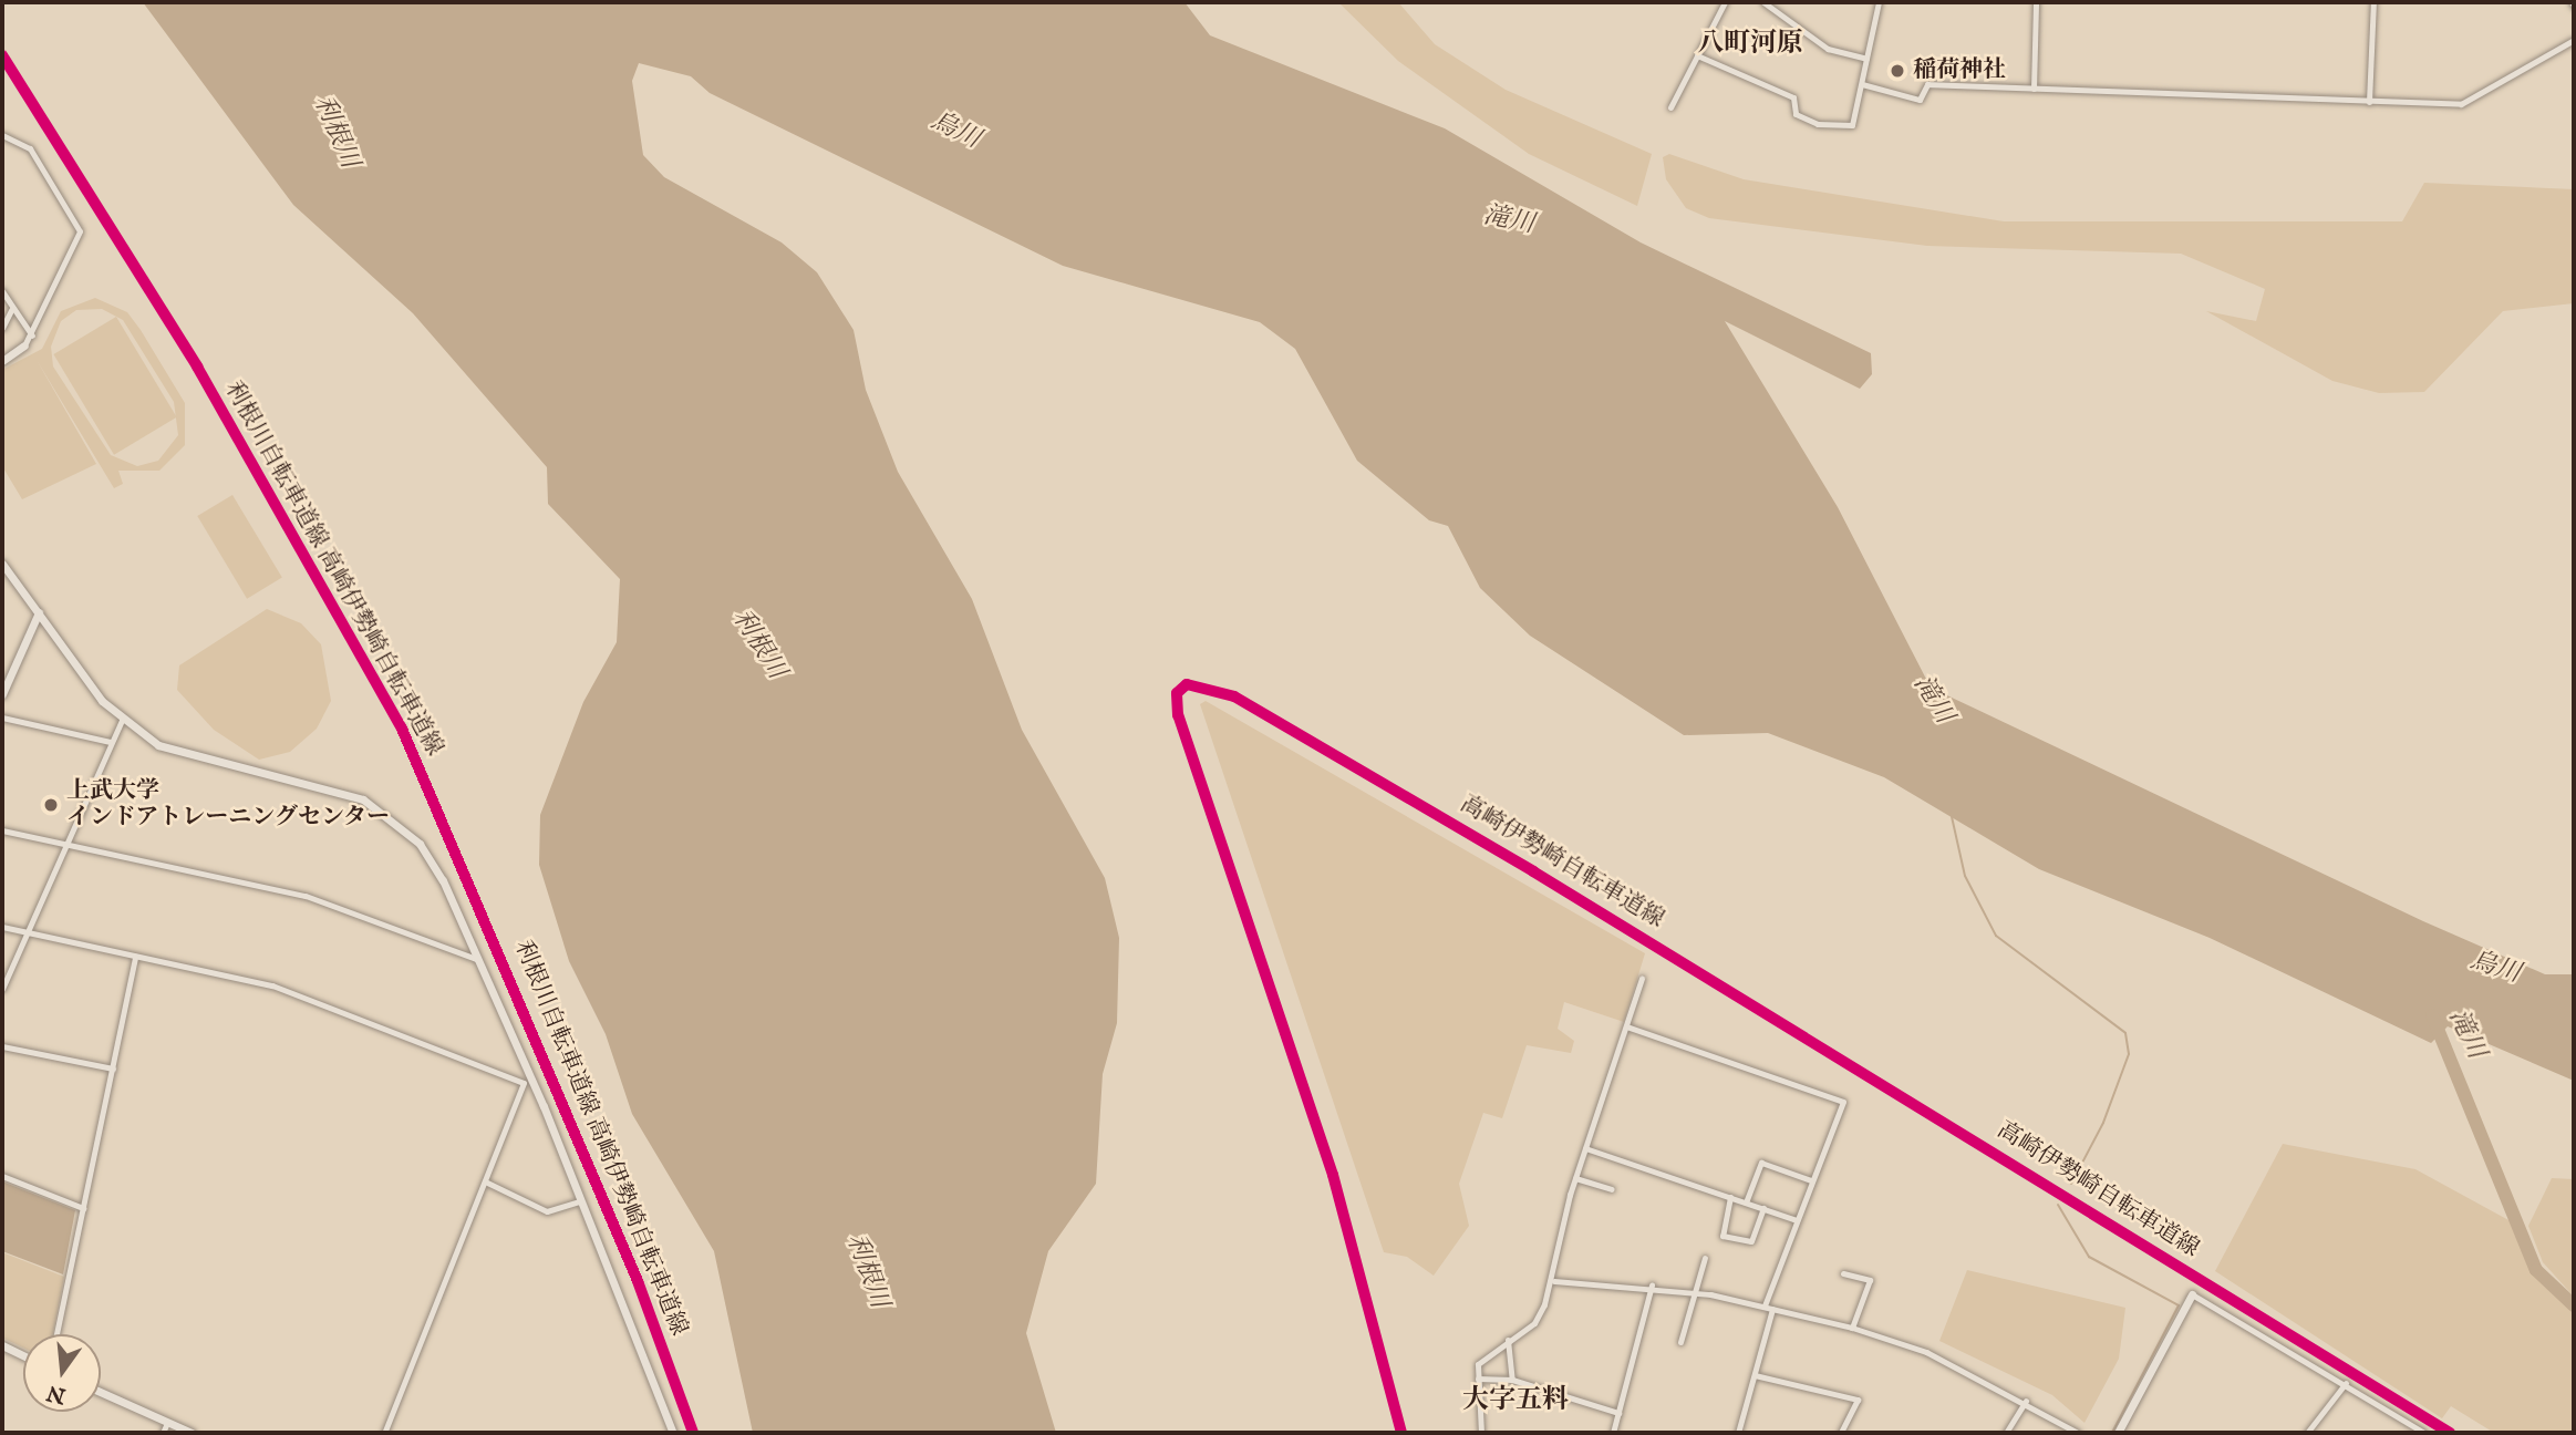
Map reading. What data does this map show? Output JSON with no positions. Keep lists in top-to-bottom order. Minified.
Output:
{"streets":{"cycle path":["利根川自転車道線 高崎伊勢崎自転車道線","高崎伊勢崎自転車道線"]},"districts":["八町河原","大字五料"],"water":["烏川","利根川","滝川"],"places":["稲荷神社","上武大学 インドアトレーニングセンター"],"north":"bottom"}
